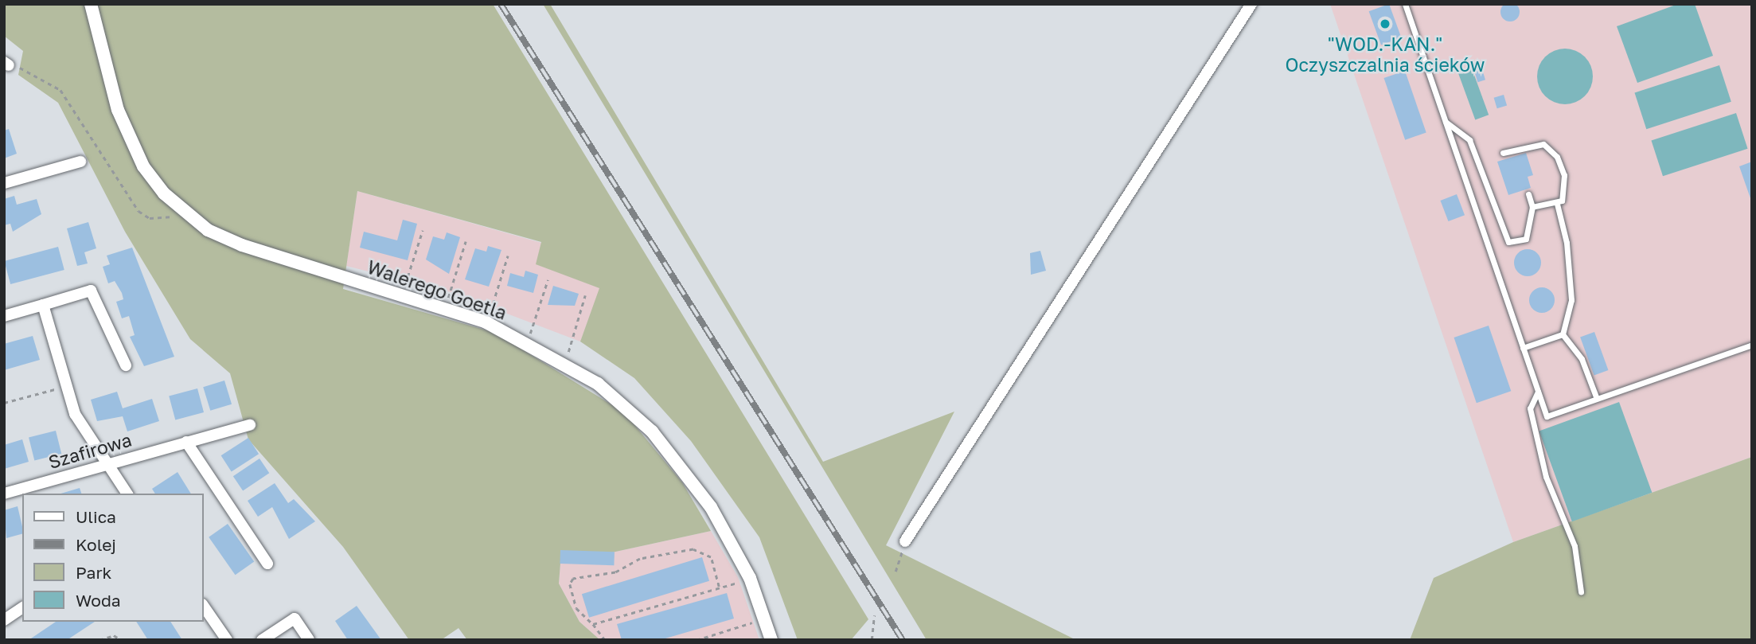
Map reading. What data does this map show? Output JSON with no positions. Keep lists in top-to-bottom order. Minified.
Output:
{"streets":{"street":["Walerego Goetla","Szafirowa"]},"places":["\"WOD.-KAN.\" Oczyszczalnia ścieków"],"legend":["Ulica","Kolej","Park","Woda"]}
